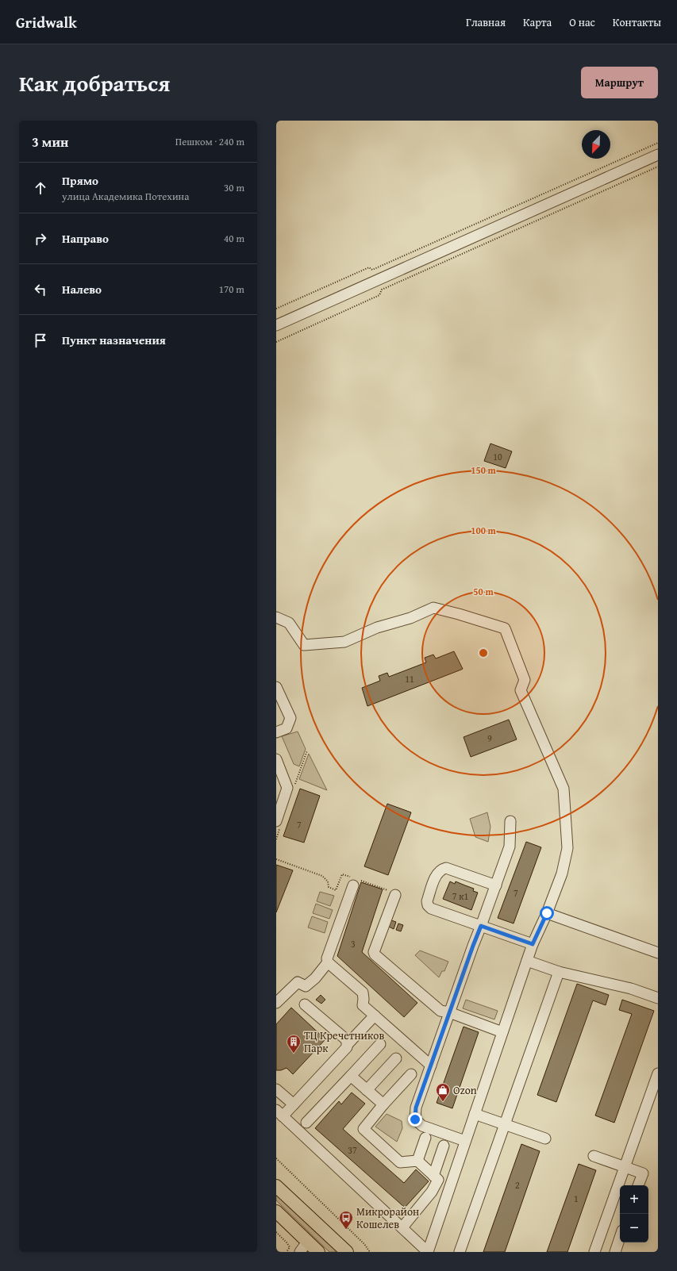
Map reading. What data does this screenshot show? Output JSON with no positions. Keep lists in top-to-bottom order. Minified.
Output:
{"places":{"building":["ТЦ Кречетников Парк"],"shop":["Ozon"],"bus stop":["Микрорайон Кошелев"]},"house_numbers":["10","11","9","7","7","7 к1","3","37","2","1"],"north":"bottom left","page":{"header":"Gridwalk","nav":["Главная","Карта","О нас","Контакты"],"title":"Как добраться","buttons":"Маршрут","heading":["3 мин","Пешком · 240 m"],"list":[["Прямо","улица Академика Потехина","30 m"],["Направо","40 m"],["Налево","170 m"],"Пункт назначения"],"map_buttons":["+","−"]},"rings":["150 m","100 m","50 m"]}
